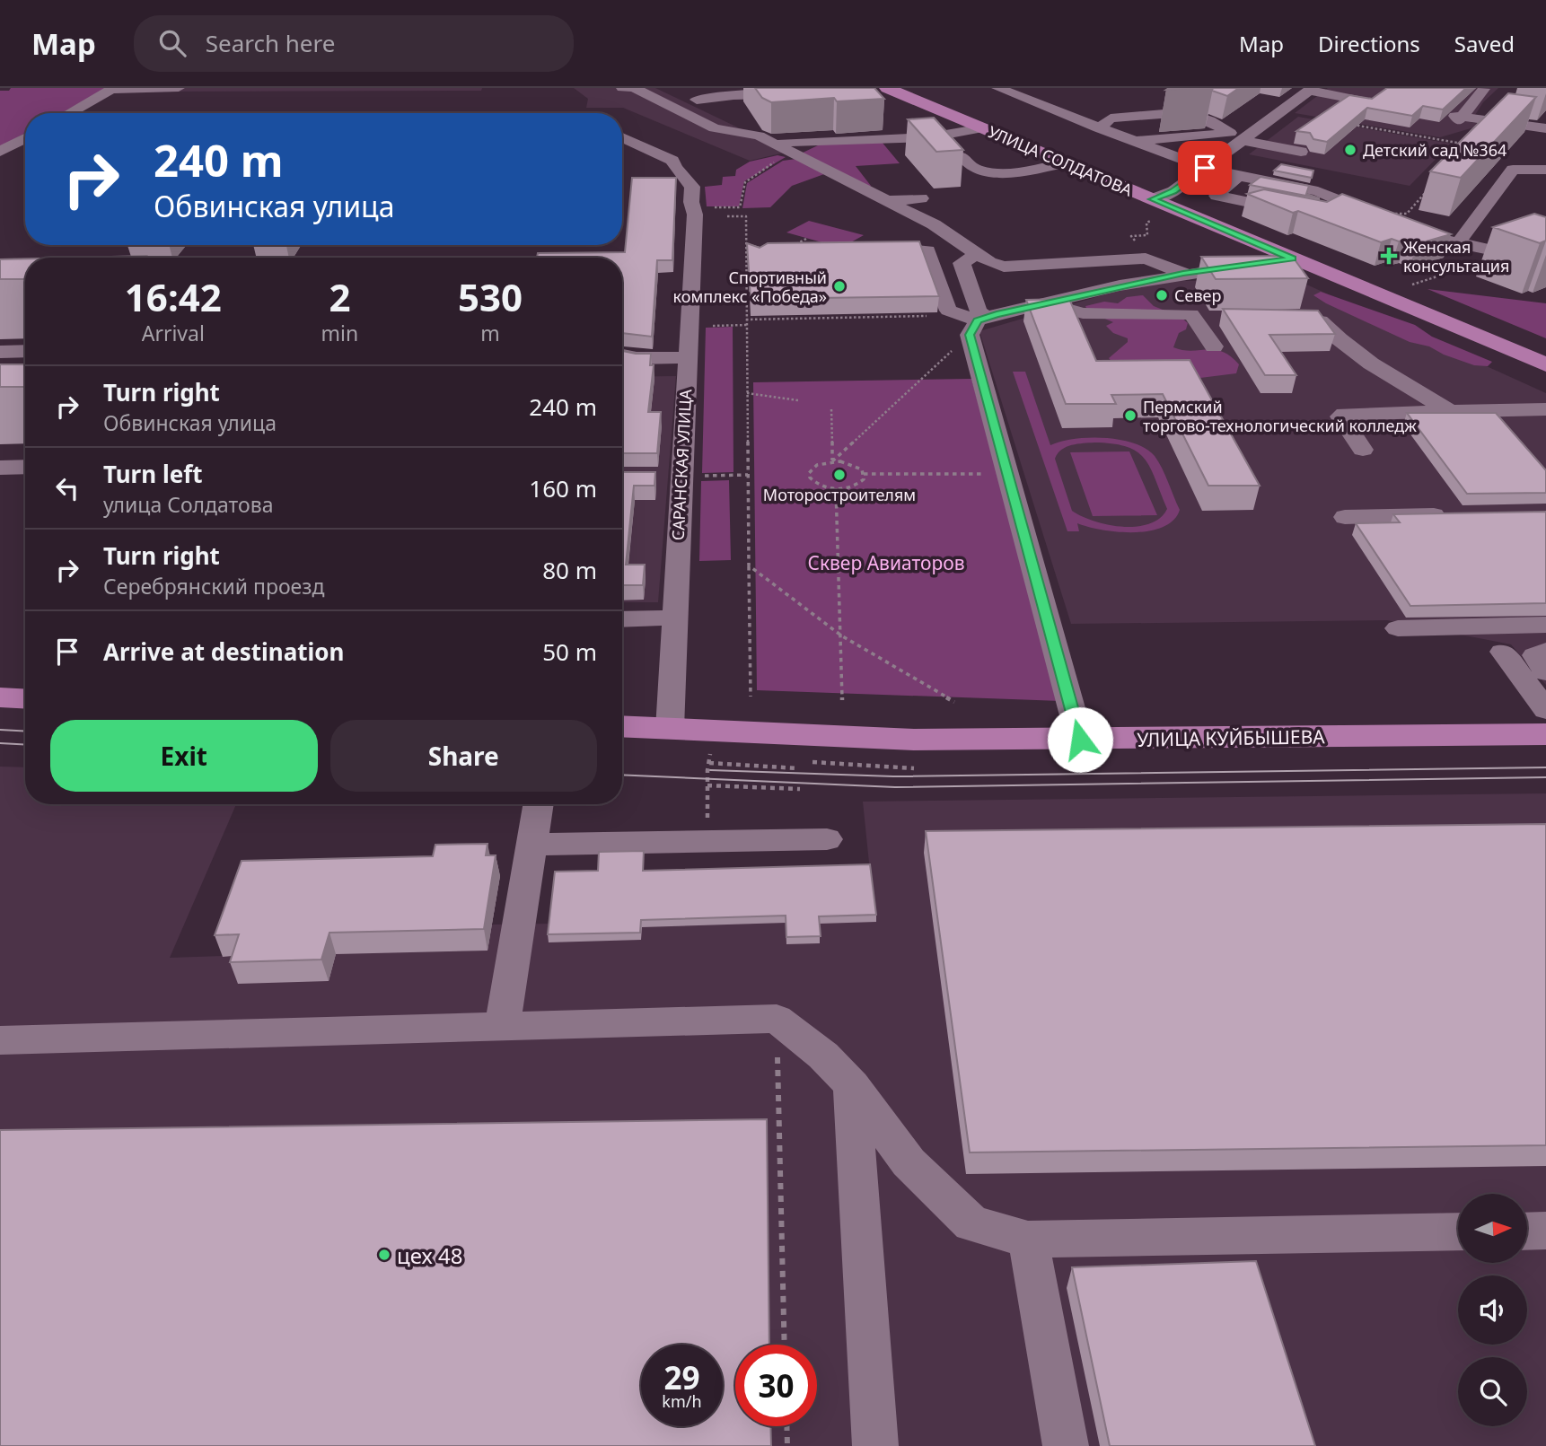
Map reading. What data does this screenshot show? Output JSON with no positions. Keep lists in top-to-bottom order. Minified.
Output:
{"streets":{"main road":["УЛИЦА СОЛДАТОВА","УЛИЦА КУЙБЫШЕВА"],"street":["САРАНСКАЯ УЛИЦА"]},"crossings":[["САРАНСКАЯ УЛИЦА","УЛИЦА КУЙБЫШЕВА"]],"parks":["Сквер Авиаторов"],"places":{"other":["Детский сад №364","Спортивный комплекс «Победа»","Север","Пермский торгово-технологический колледж","Моторостроителям","цех 48"],"health":["Женская консультация"]},"north":"right","page":{"header":"Map","search":"Search here","nav":["Map","Directions","Saved"],"turn":["240 m","Обвинская улица"],"eta":["16:42","Arrival","2","min","530","m"],"list":[{"name":"Turn right","note":"Обвинская улица","value":"240 m"},{"name":"Turn left","note":"улица Солдатова","value":"160 m"},{"name":"Turn right","note":"Серебрянский проезд","value":"80 m"},{"name":"Arrive at destination","value":"50 m"}],"buttons":["Exit","Share"],"speed":"29 km/h","limit":"30"}}
